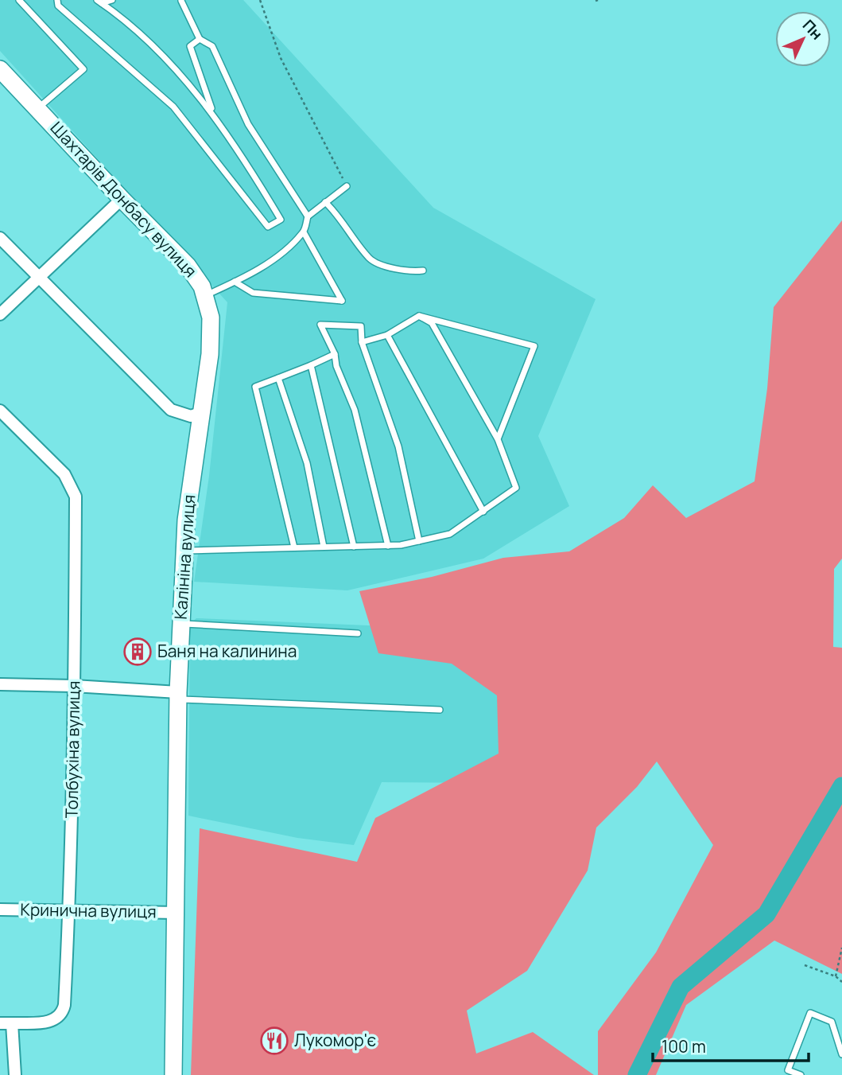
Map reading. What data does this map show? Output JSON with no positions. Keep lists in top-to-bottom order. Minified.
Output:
{"streets":{"street":["Шахтарів Донбасу вулиця","Калініна вулиця","Толбухіна вулиця","Кринична вулиця"]},"crossings":[["Шахтарів Донбасу вулиця","Калініна вулиця"],["Калініна вулиця","Кринична вулиця"],["Толбухіна вулиця","Кринична вулиця"]],"places":{"building":["Баня на калинина"],"restaurant":["Лукомор'є"]},"scale_bar":"100 m","north":"top right"}
